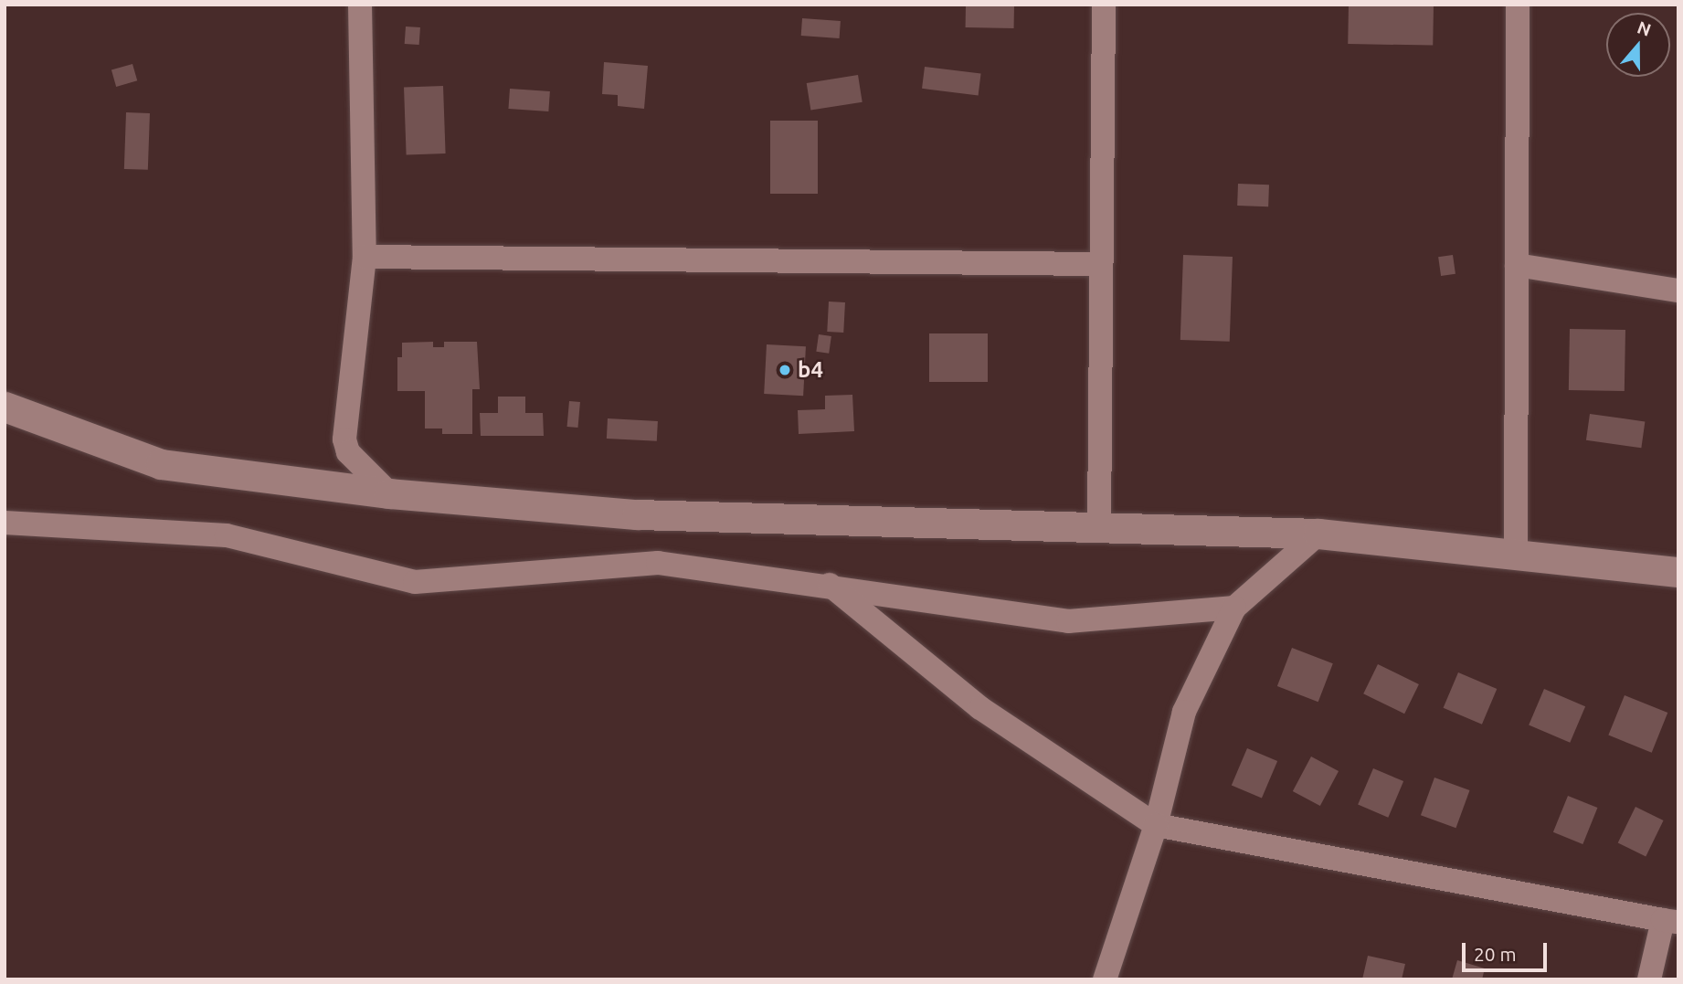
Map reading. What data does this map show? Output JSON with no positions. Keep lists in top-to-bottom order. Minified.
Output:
{"places":["b4"],"scale_bar":"20 m","north":"top"}
